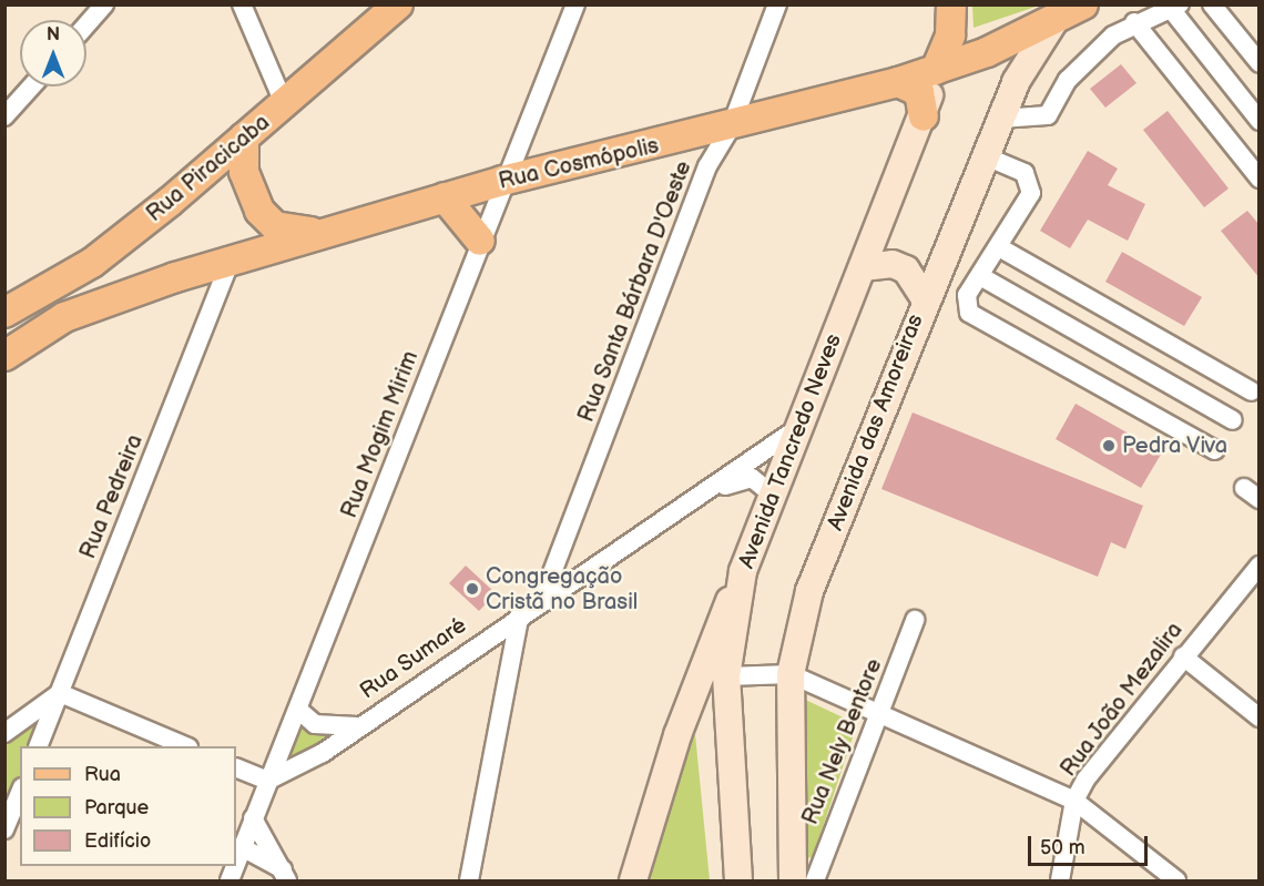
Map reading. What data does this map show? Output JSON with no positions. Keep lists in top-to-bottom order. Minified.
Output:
{"streets":{"main road":["Rua Cosmópolis","Rua Piracicaba","Avenida das Amoreiras","Avenida Tancredo Neves"],"street":["Rua Santa Bárbara D'Oeste","Rua Mogim Mirim","Rua Pedreira","Rua Sumaré","Rua João Mezalira","Rua Nely Bentore"]},"crossings":[["Rua Cosmópolis","Rua Santa Bárbara D'Oeste"],["Rua Cosmópolis","Avenida das Amoreiras"],["Rua Cosmópolis","Rua Mogim Mirim"],["Rua Cosmópolis","Avenida Tancredo Neves"],["Rua Cosmópolis","Rua Pedreira"],["Rua Santa Bárbara D'Oeste","Rua Sumaré"],["Rua Mogim Mirim","Rua Sumaré"],["Avenida Tancredo Neves","Rua Sumaré"]],"places":["Pedra Viva","Congregação Cristã no Brasil"],"legend":["Rua","Parque","Edifício"],"scale_bar":"50 m","north":"top"}
